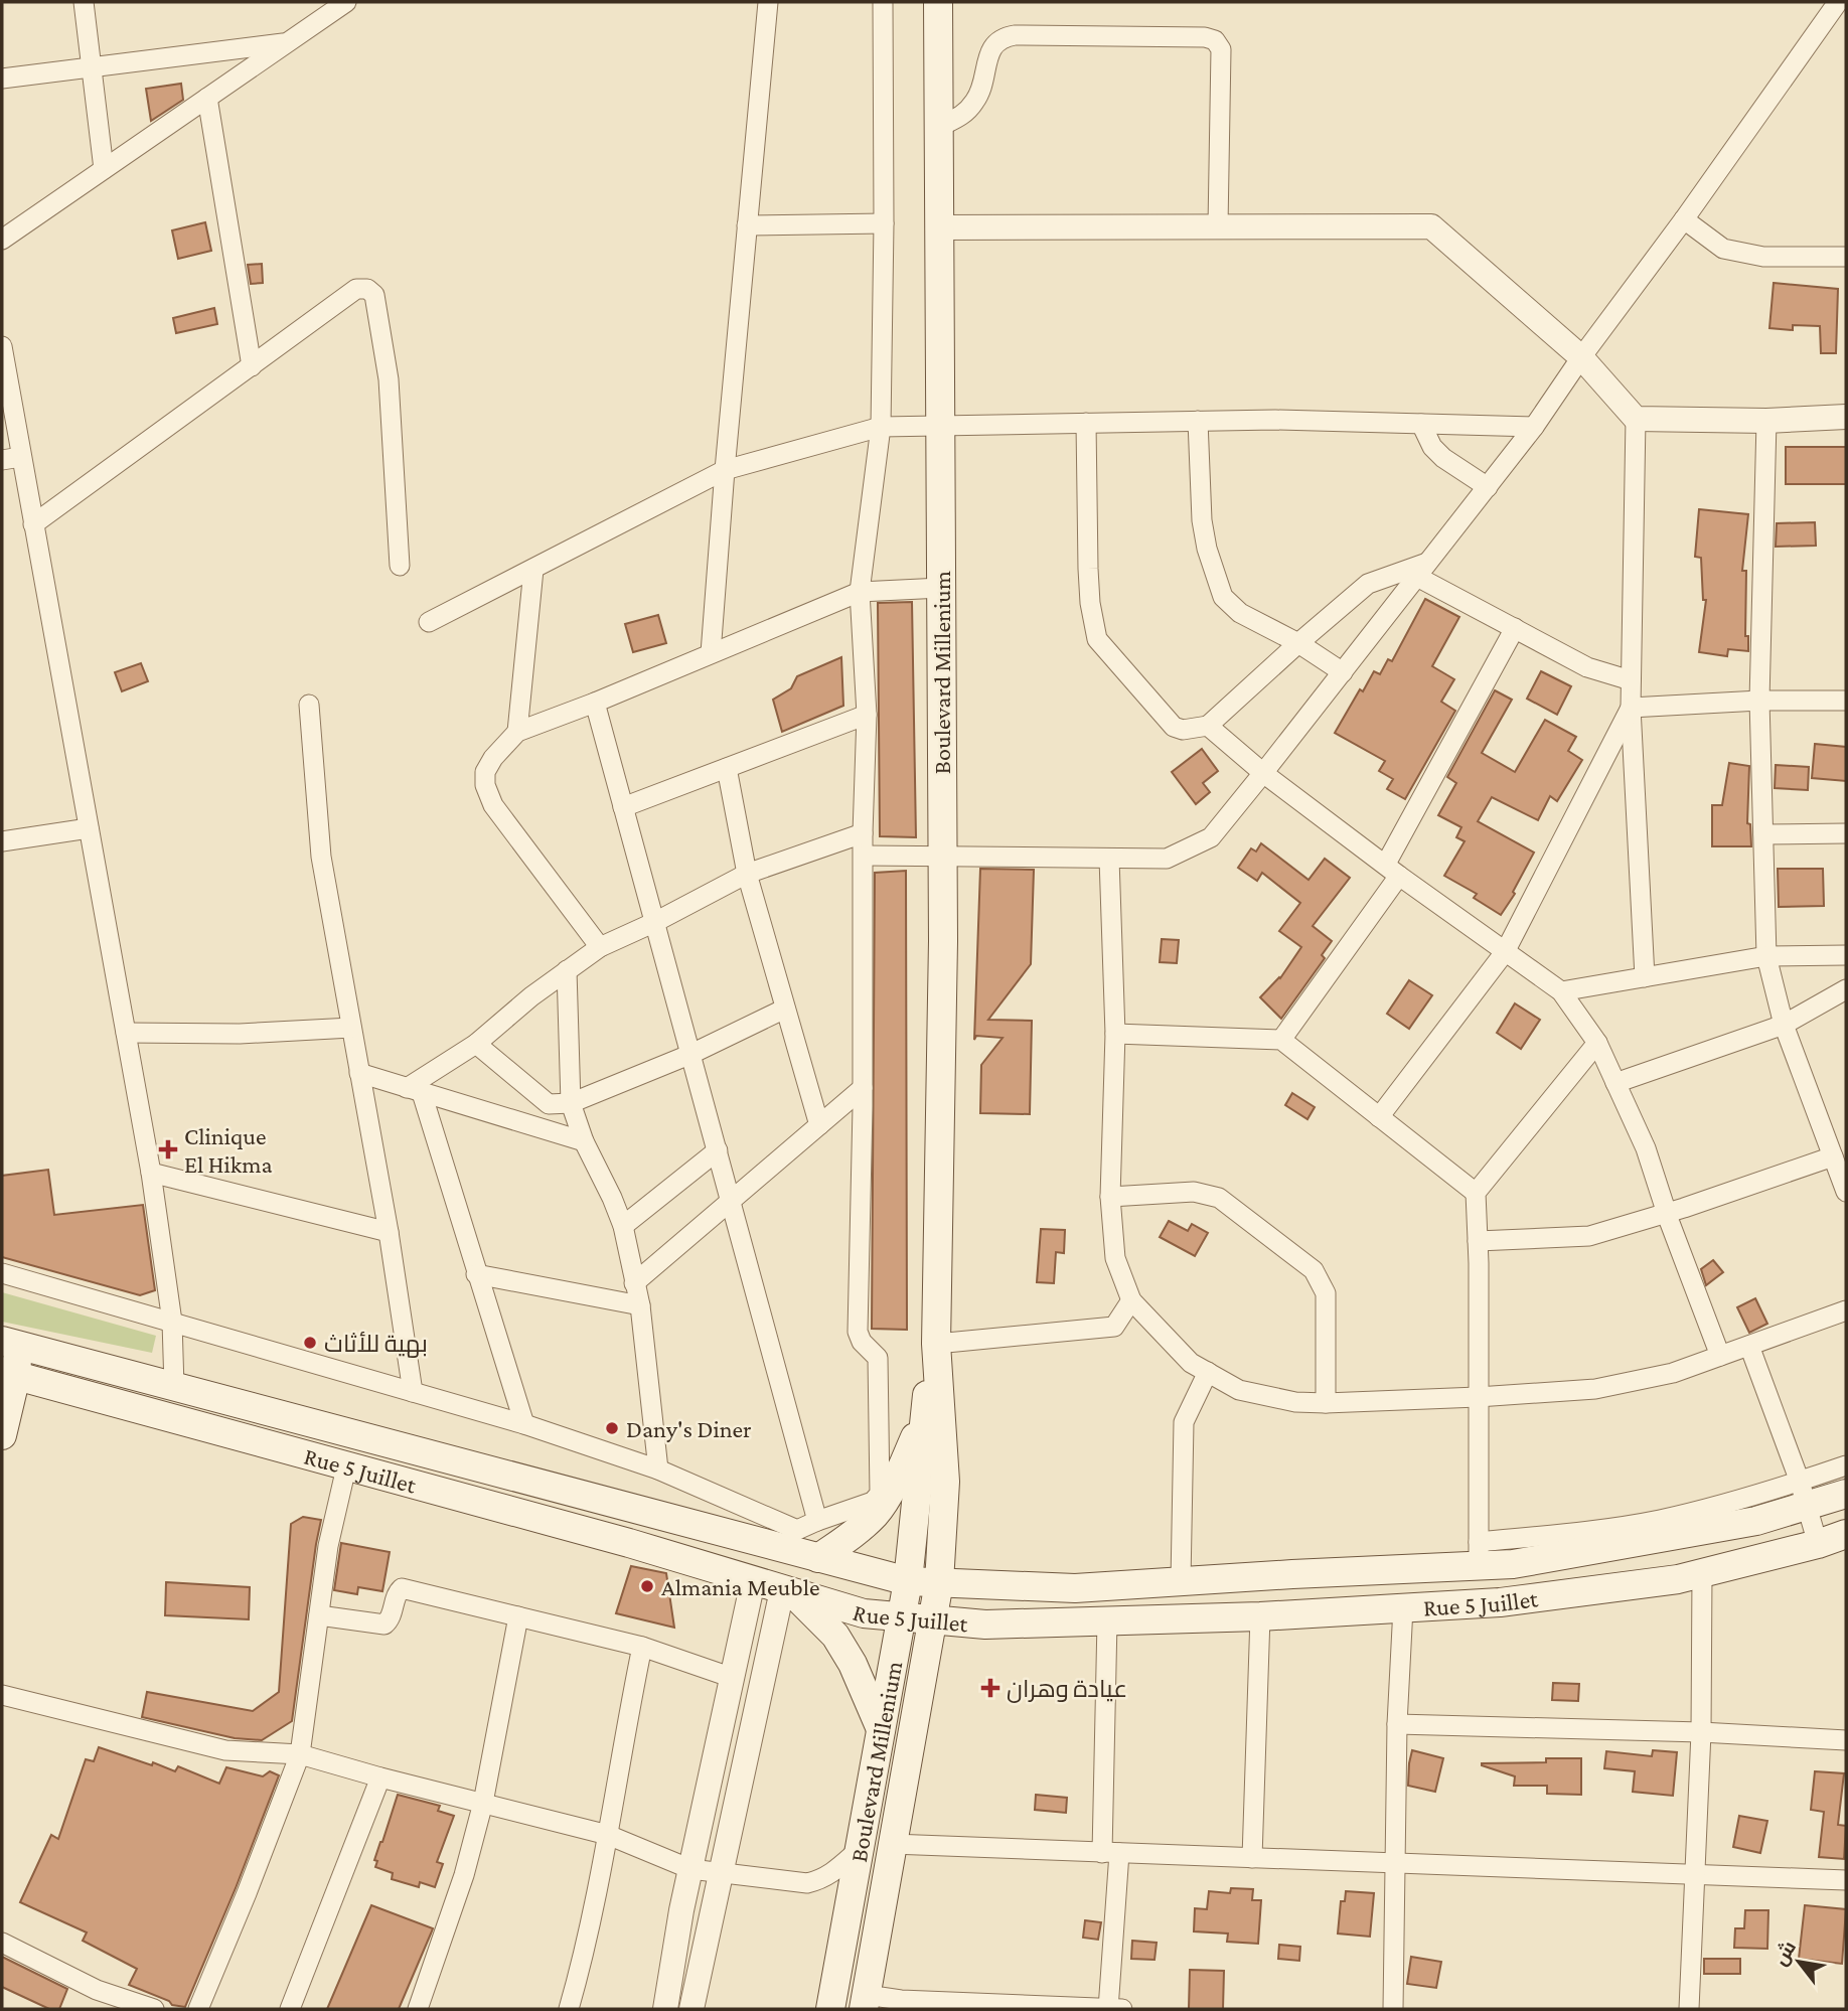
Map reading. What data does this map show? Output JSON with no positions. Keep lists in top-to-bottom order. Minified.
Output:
{"streets":{"main road":["Boulevard Millenium","Rue 5 Juillet"]},"crossings":[["Boulevard Millenium","Rue 5 Juillet"]],"places":{"health":["Clinique El Hikma","عيادة وهران"],"other":["بهية للأثاث","Dany's Diner","Almania Meuble"]},"north":"top left"}
